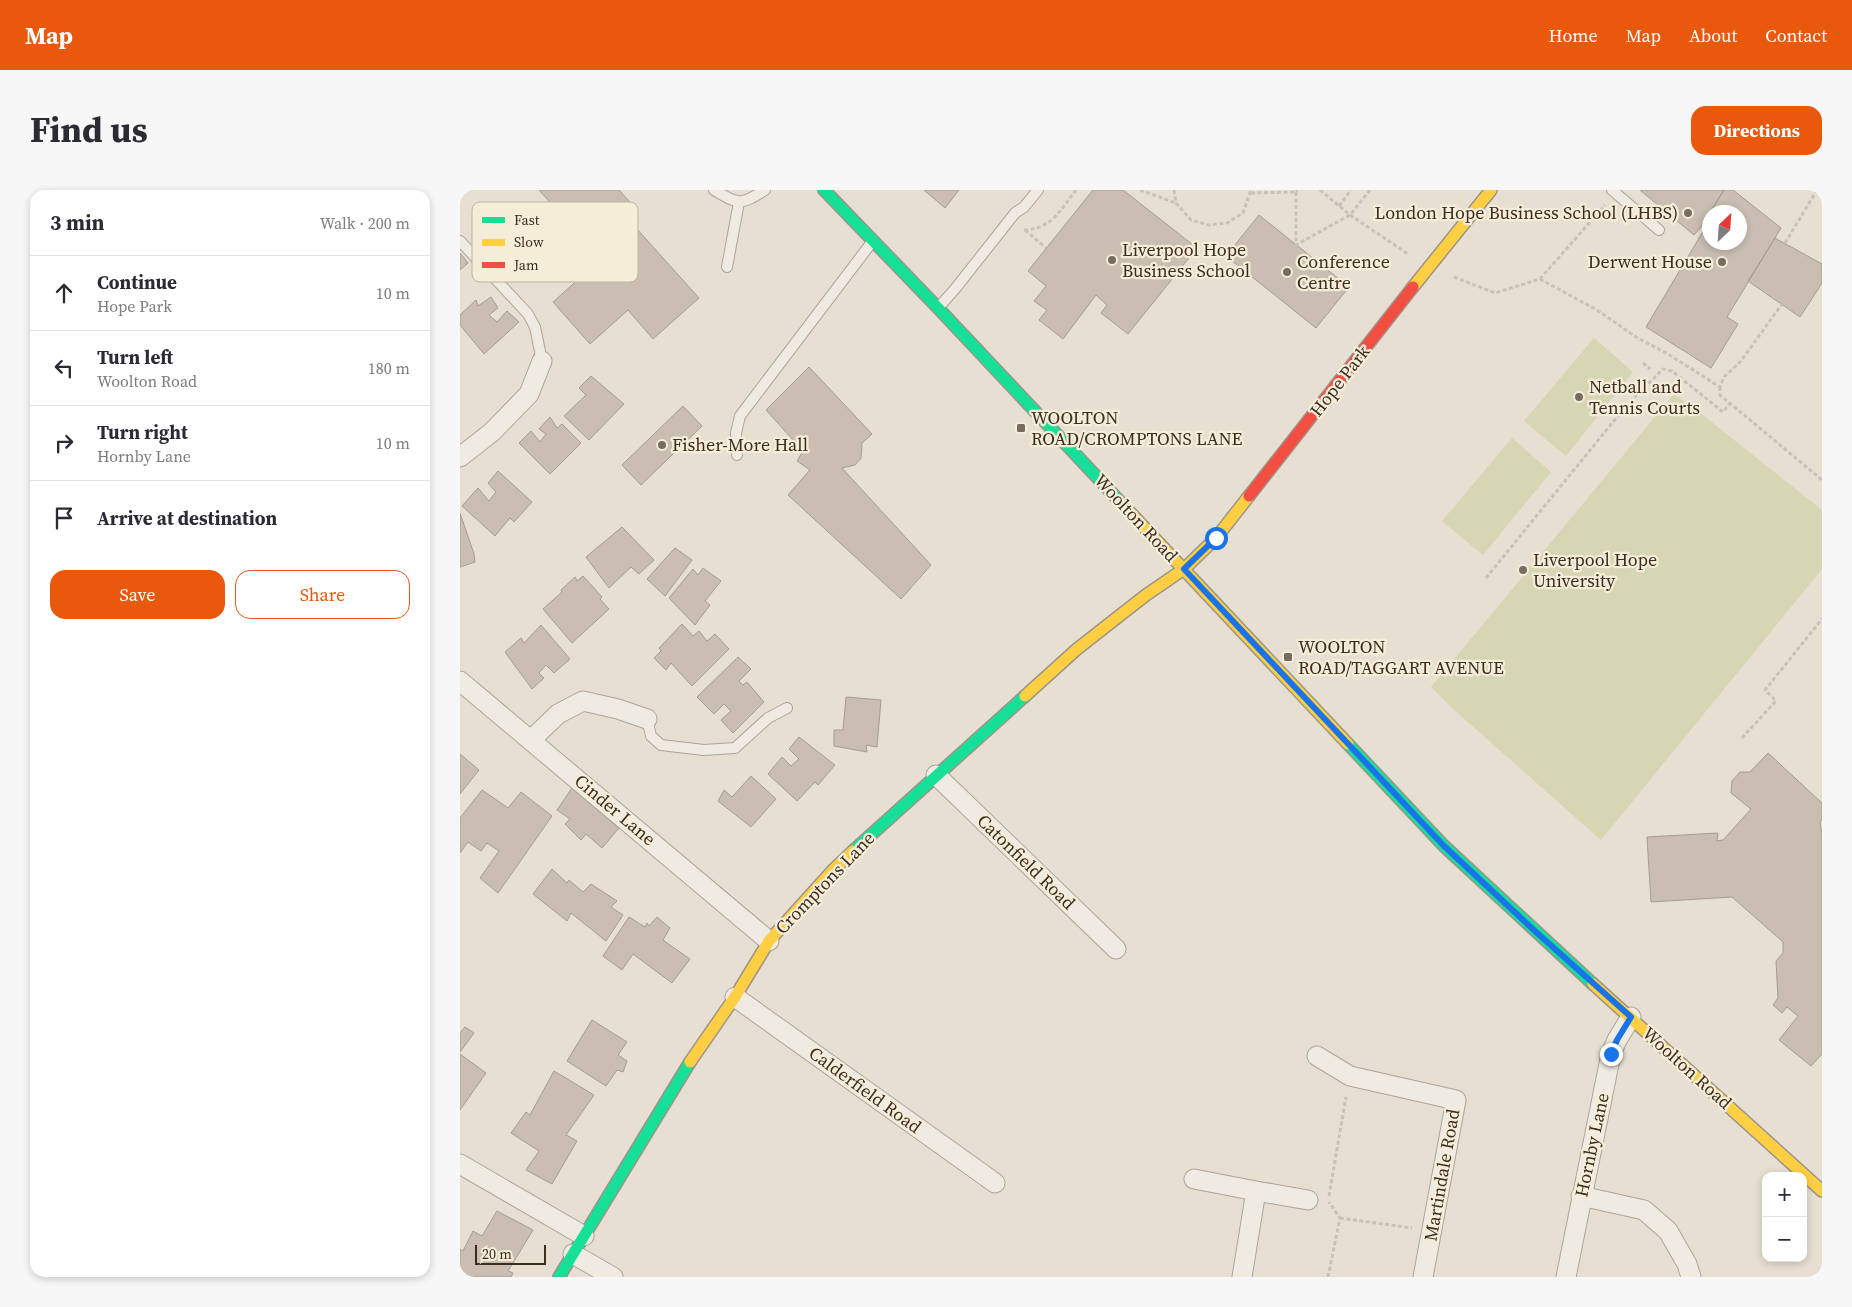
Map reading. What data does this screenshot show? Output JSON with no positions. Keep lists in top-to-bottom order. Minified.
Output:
{"streets":{"street":["Hope Park","Woolton Road","Cinder Lane","Catonfield Road","Cromptons Lane","Calderfield Road","Hornby Lane","Martindale Road"]},"crossings":[["Hope Park","Woolton Road"],["Hope Park","Cromptons Lane"],["Woolton Road","Cromptons Lane"],["Woolton Road","Hornby Lane"],["Cinder Lane","Cromptons Lane"],["Catonfield Road","Cromptons Lane"],["Cromptons Lane","Calderfield Road"]],"places":{"other":["London Hope Business School (LHBS)","Liverpool Hope Business School","Derwent House","Conference Centre","Netball and Tennis Courts","Fisher-More Hall","Liverpool Hope University"],"transit":["WOOLTON ROAD/CROMPTONS LANE","WOOLTON ROAD/TAGGART AVENUE"]},"legend":["Fast","Slow","Jam"],"scale_bar":"20 m","north":"top right","page":{"header":"Map","nav":["Home","Map","About","Contact"],"title":"Find us","buttons":["Directions",["Save","Share"]],"heading":["3 min","Walk · 200 m"],"list":[["Continue","Hope Park","10 m"],["Turn left","Woolton Road","180 m"],["Turn right","Hornby Lane","10 m"],"Arrive at destination"],"map_buttons":["+","−"],"scale":"20 m"}}
